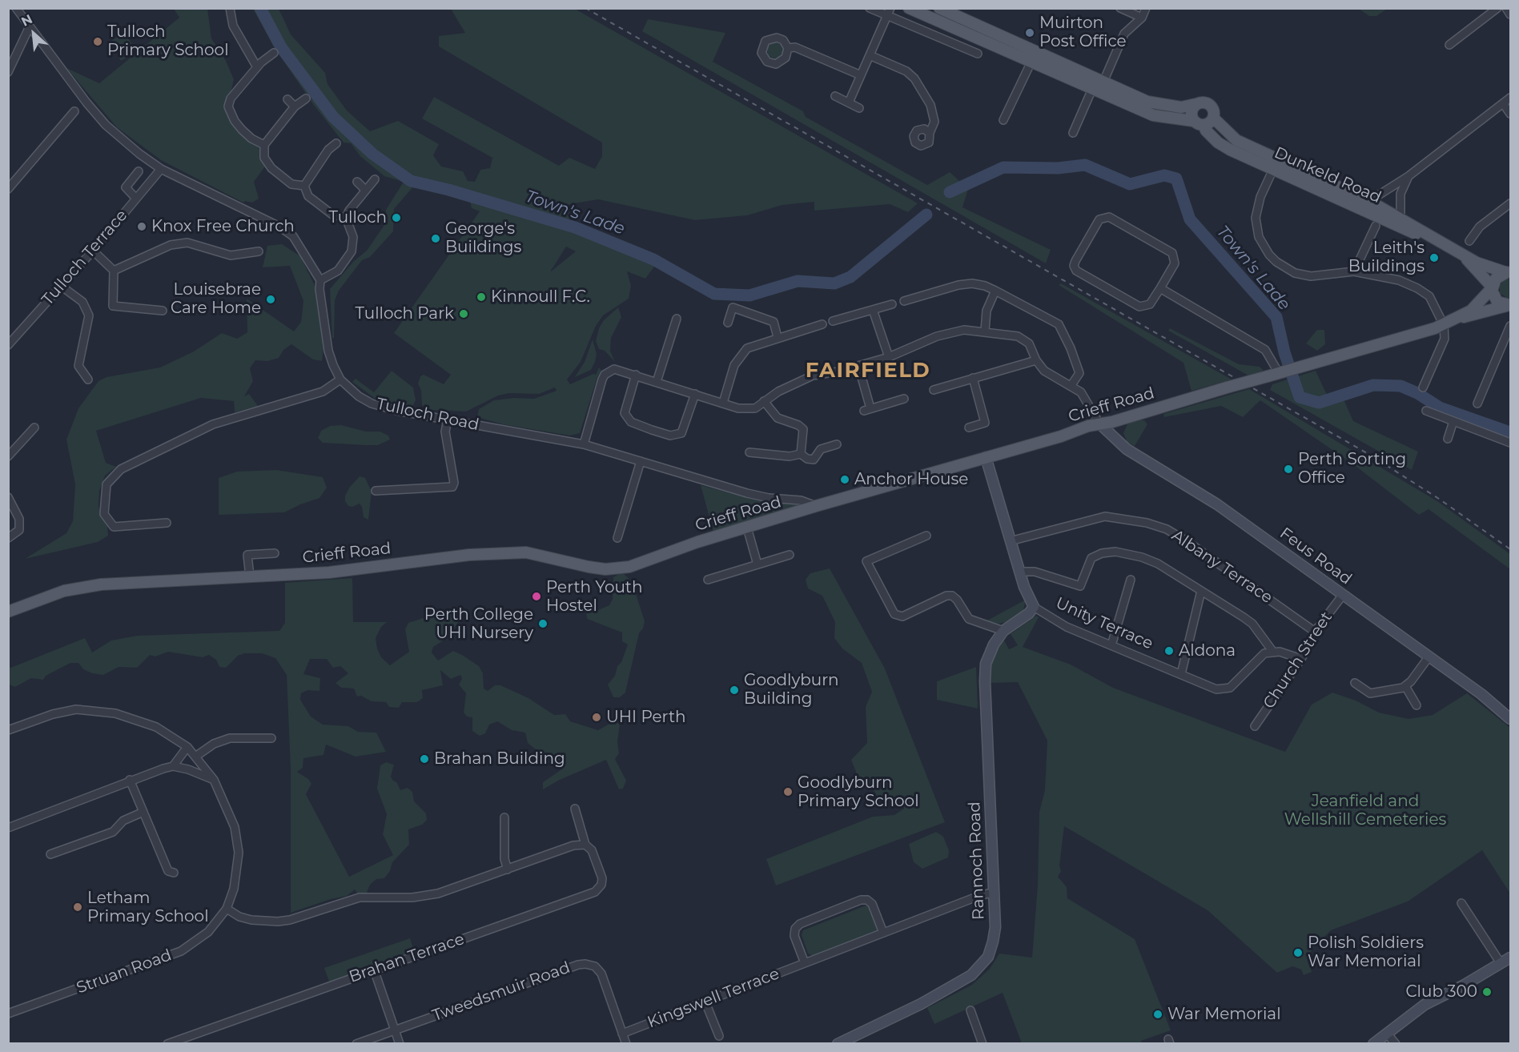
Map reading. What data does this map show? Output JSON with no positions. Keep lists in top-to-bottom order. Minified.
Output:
{"streets":{"main road":["Dunkeld Road","Crieff Road"],"street":["Tulloch Terrace","Tulloch Road","Feus Road","Albany Terrace","Unity Terrace","Church Street","Rannoch Road","Brahan Terrace","Struan Road","Tweedsmuir Road","Kingswell Terrace"]},"crossings":[["Dunkeld Road","Crieff Road"],["Tulloch Terrace","Tulloch Road"],["Crieff Road","Tulloch Road"],["Crieff Road","Feus Road"],["Crieff Road","Unity Terrace"],["Feus Road","Church Street"],["Albany Terrace","Unity Terrace"],["Albany Terrace","Church Street"],["Unity Terrace","Rannoch Road"],["Rannoch Road","Kingswell Terrace"],["Tweedsmuir Road","Kingswell Terrace"]],"districts":["FAIRFIELD"],"water":["Town's Lade"],"parks":["Jeanfield and Wellshill Cemeteries"],"places":["Muirton Post Office","Tulloch Primary School","Tulloch","Knox Free Church","George's Buildings","Leith's Buildings","Kinnoull F.C.","Louisebrae Care Home","Tulloch Park","Perth Sorting Office","Anchor House","Perth Youth Hostel","Perth College UHI Nursery","Aldona","Goodlyburn Building","UHI Perth","Brahan Building","Goodlyburn Primary School","Letham Primary School","Polish Soldiers War Memorial","Club 300","War Memorial"],"north":"top left"}
